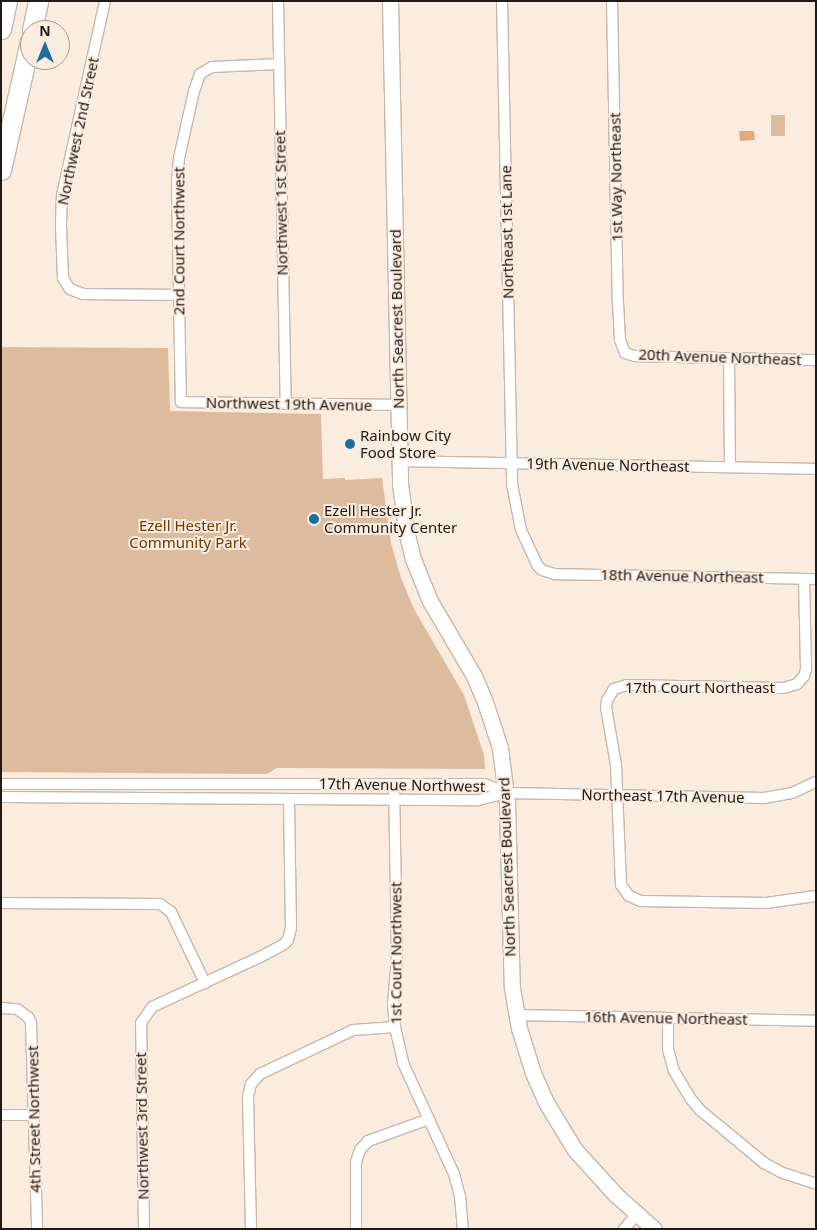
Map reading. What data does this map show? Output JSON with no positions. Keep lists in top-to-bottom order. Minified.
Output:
{"streets":{"street":["Northwest 2nd Street","1st Way Northeast","Northwest 1st Street","Northeast 1st Lane","2nd Court Northwest","North Seacrest Boulevard","20th Avenue Northeast","Northwest 19th Avenue","19th Avenue Northeast","18th Avenue Northeast","17th Court Northeast","17th Avenue Northwest","Northeast 17th Avenue","1st Court Northwest","16th Avenue Northeast","4th Street Northwest","Northwest 3rd Street"]},"crossings":[["Northwest 2nd Street","2nd Court Northwest"],["1st Way Northeast","20th Avenue Northeast"],["Northwest 1st Street","2nd Court Northwest"],["Northwest 1st Street","Northwest 19th Avenue"],["Northeast 1st Lane","19th Avenue Northeast"],["Northeast 1st Lane","18th Avenue Northeast"],["2nd Court Northwest","Northwest 19th Avenue"],["North Seacrest Boulevard","Northwest 19th Avenue"],["North Seacrest Boulevard","19th Avenue Northeast"],["North Seacrest Boulevard","17th Avenue Northwest"],["North Seacrest Boulevard","Northeast 17th Avenue"],["North Seacrest Boulevard","16th Avenue Northeast"],["18th Avenue Northeast","17th Court Northeast"],["17th Court Northeast","Northeast 17th Avenue"],["17th Avenue Northwest","Northeast 17th Avenue"],["17th Avenue Northwest","1st Court Northwest"]],"parks":["Ezell Hester Jr. Community Park"],"places":["Rainbow City Food Store","Ezell Hester Jr. Community Center"],"north":"top"}
